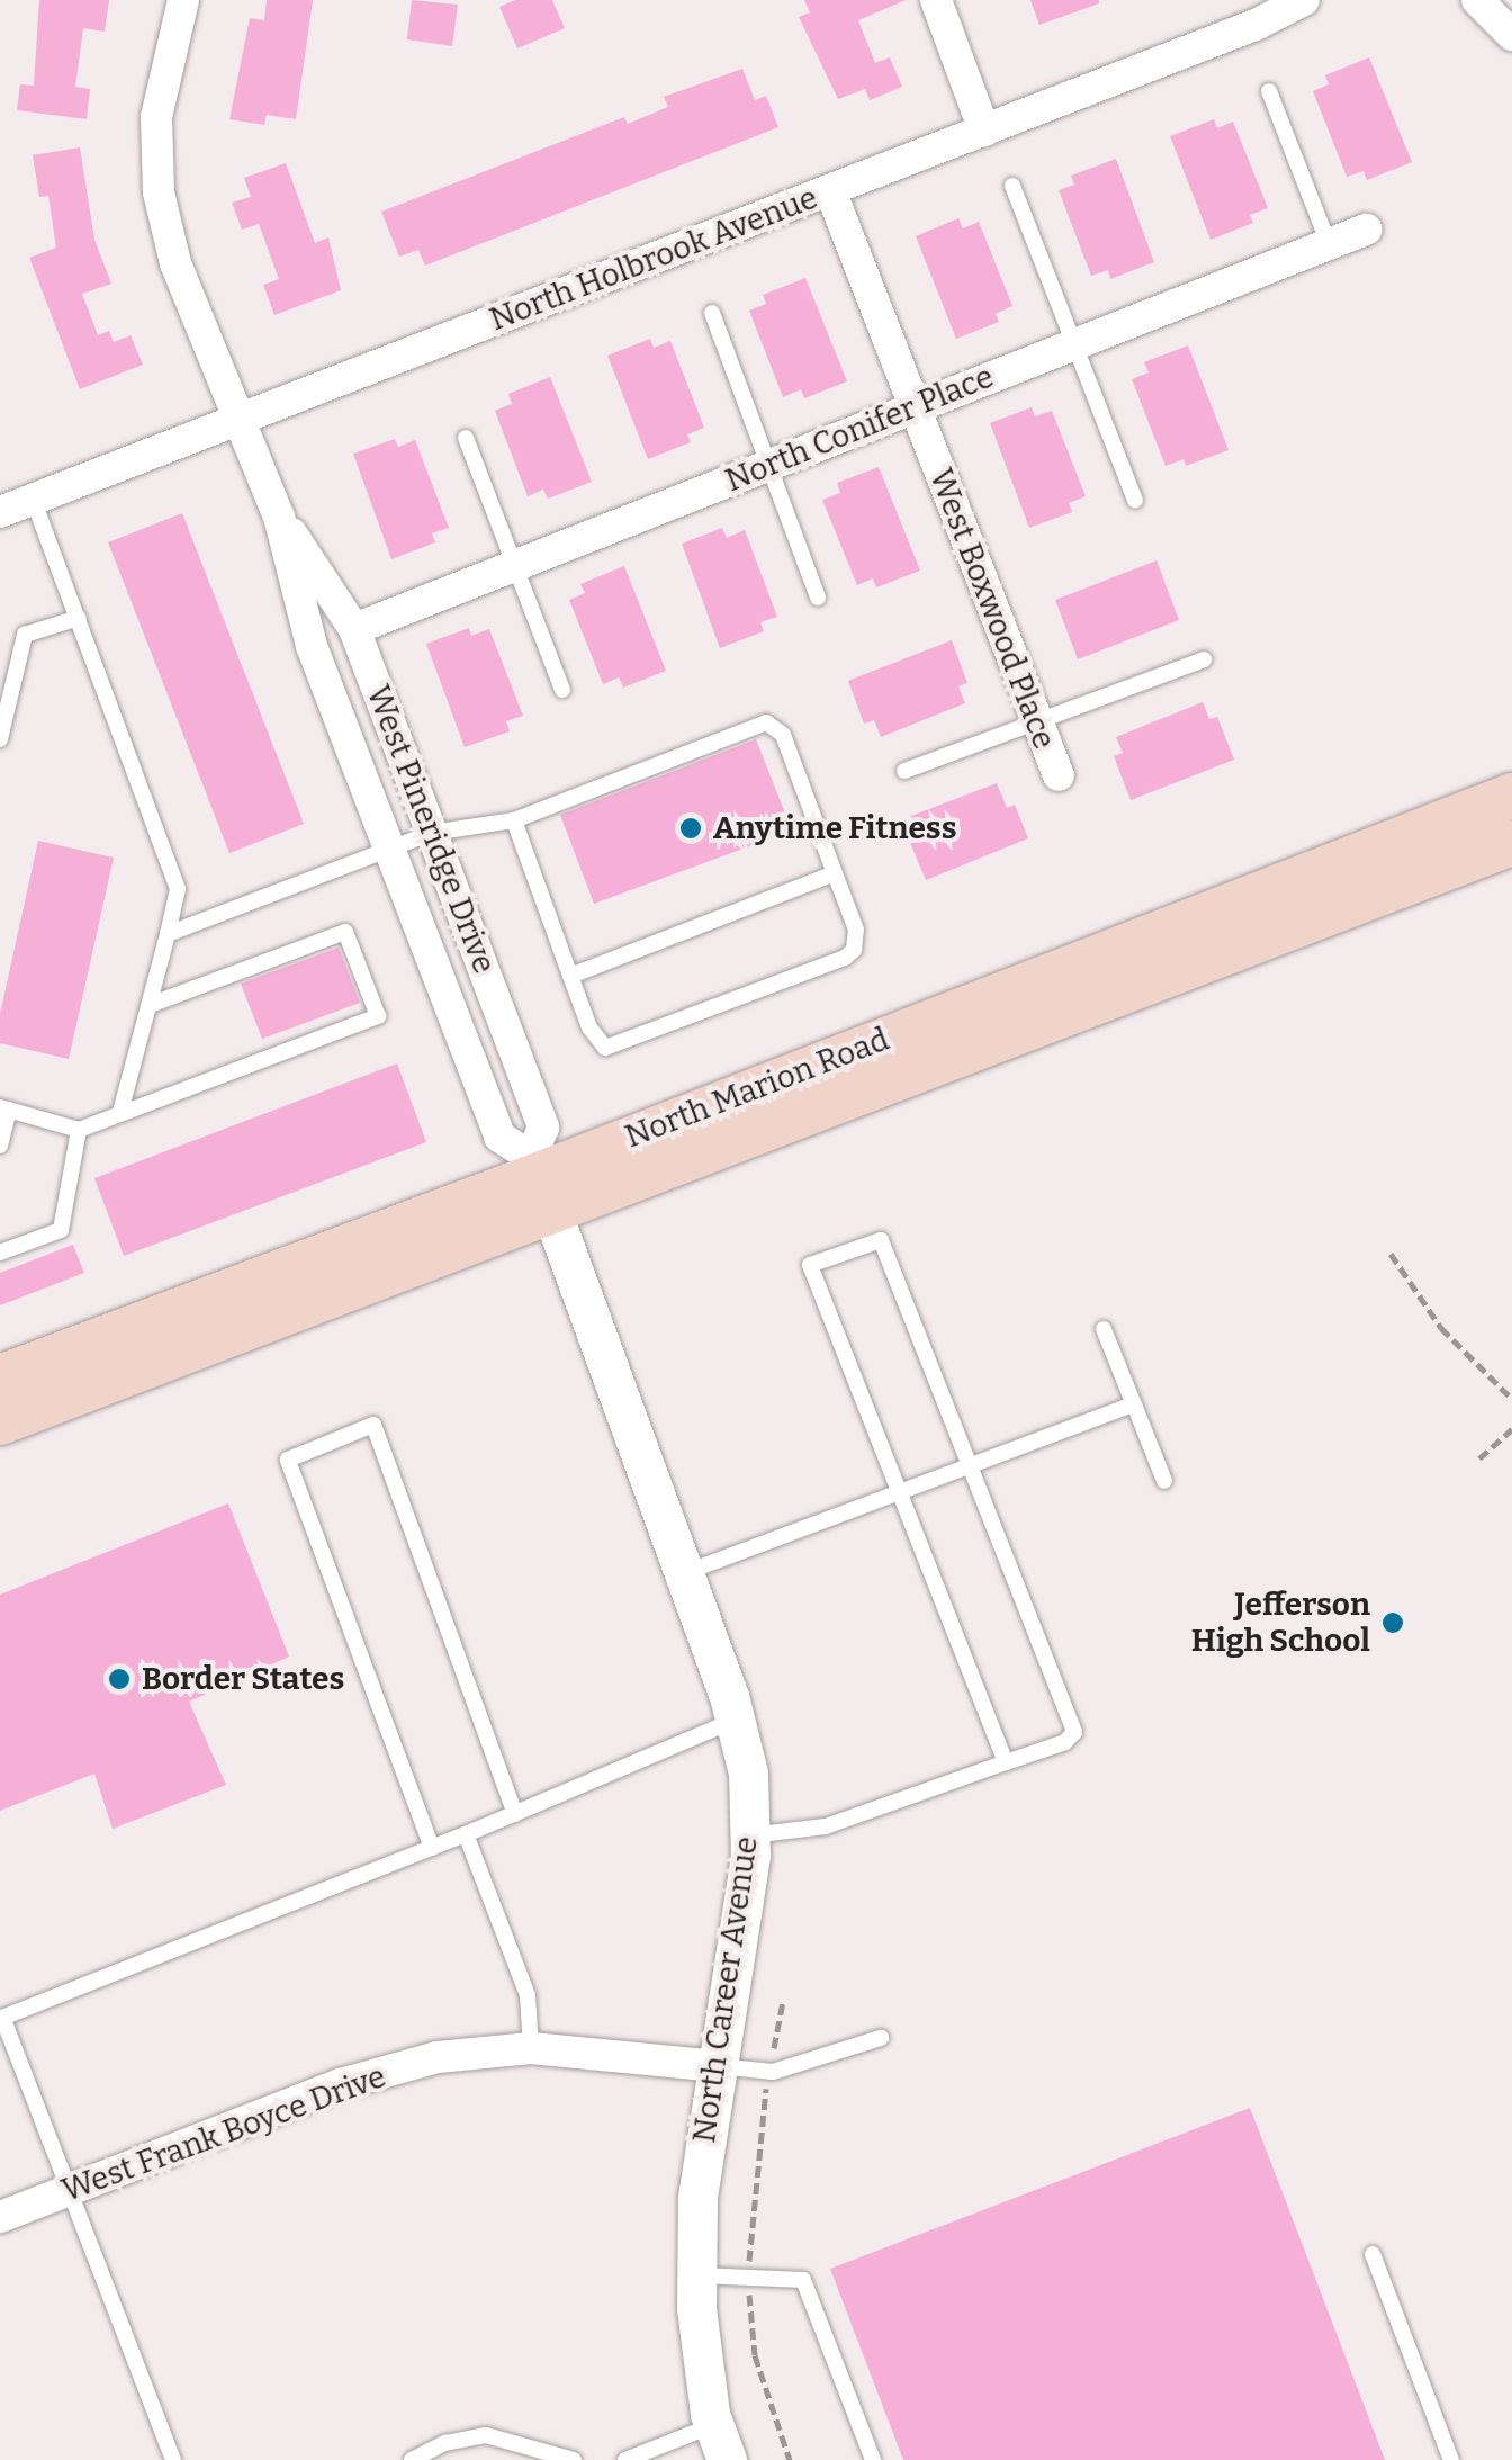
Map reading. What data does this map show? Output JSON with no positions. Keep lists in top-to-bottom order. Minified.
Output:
{"streets":{"main road":["North Marion Road"],"street":["North Holbrook Avenue","North Conifer Place","West Boxwood Place","West Pineridge Drive","North Career Avenue","West Frank Boyce Drive"]},"crossings":[["North Holbrook Avenue","West Boxwood Place"],["North Holbrook Avenue","West Pineridge Drive"],["North Conifer Place","West Boxwood Place"],["North Conifer Place","West Pineridge Drive"],["West Pineridge Drive","North Marion Road"],["West Pineridge Drive","North Career Avenue"],["North Marion Road","North Career Avenue"],["North Career Avenue","West Frank Boyce Drive"]],"places":["Anytime Fitness","Jefferson High School","Border States"]}
